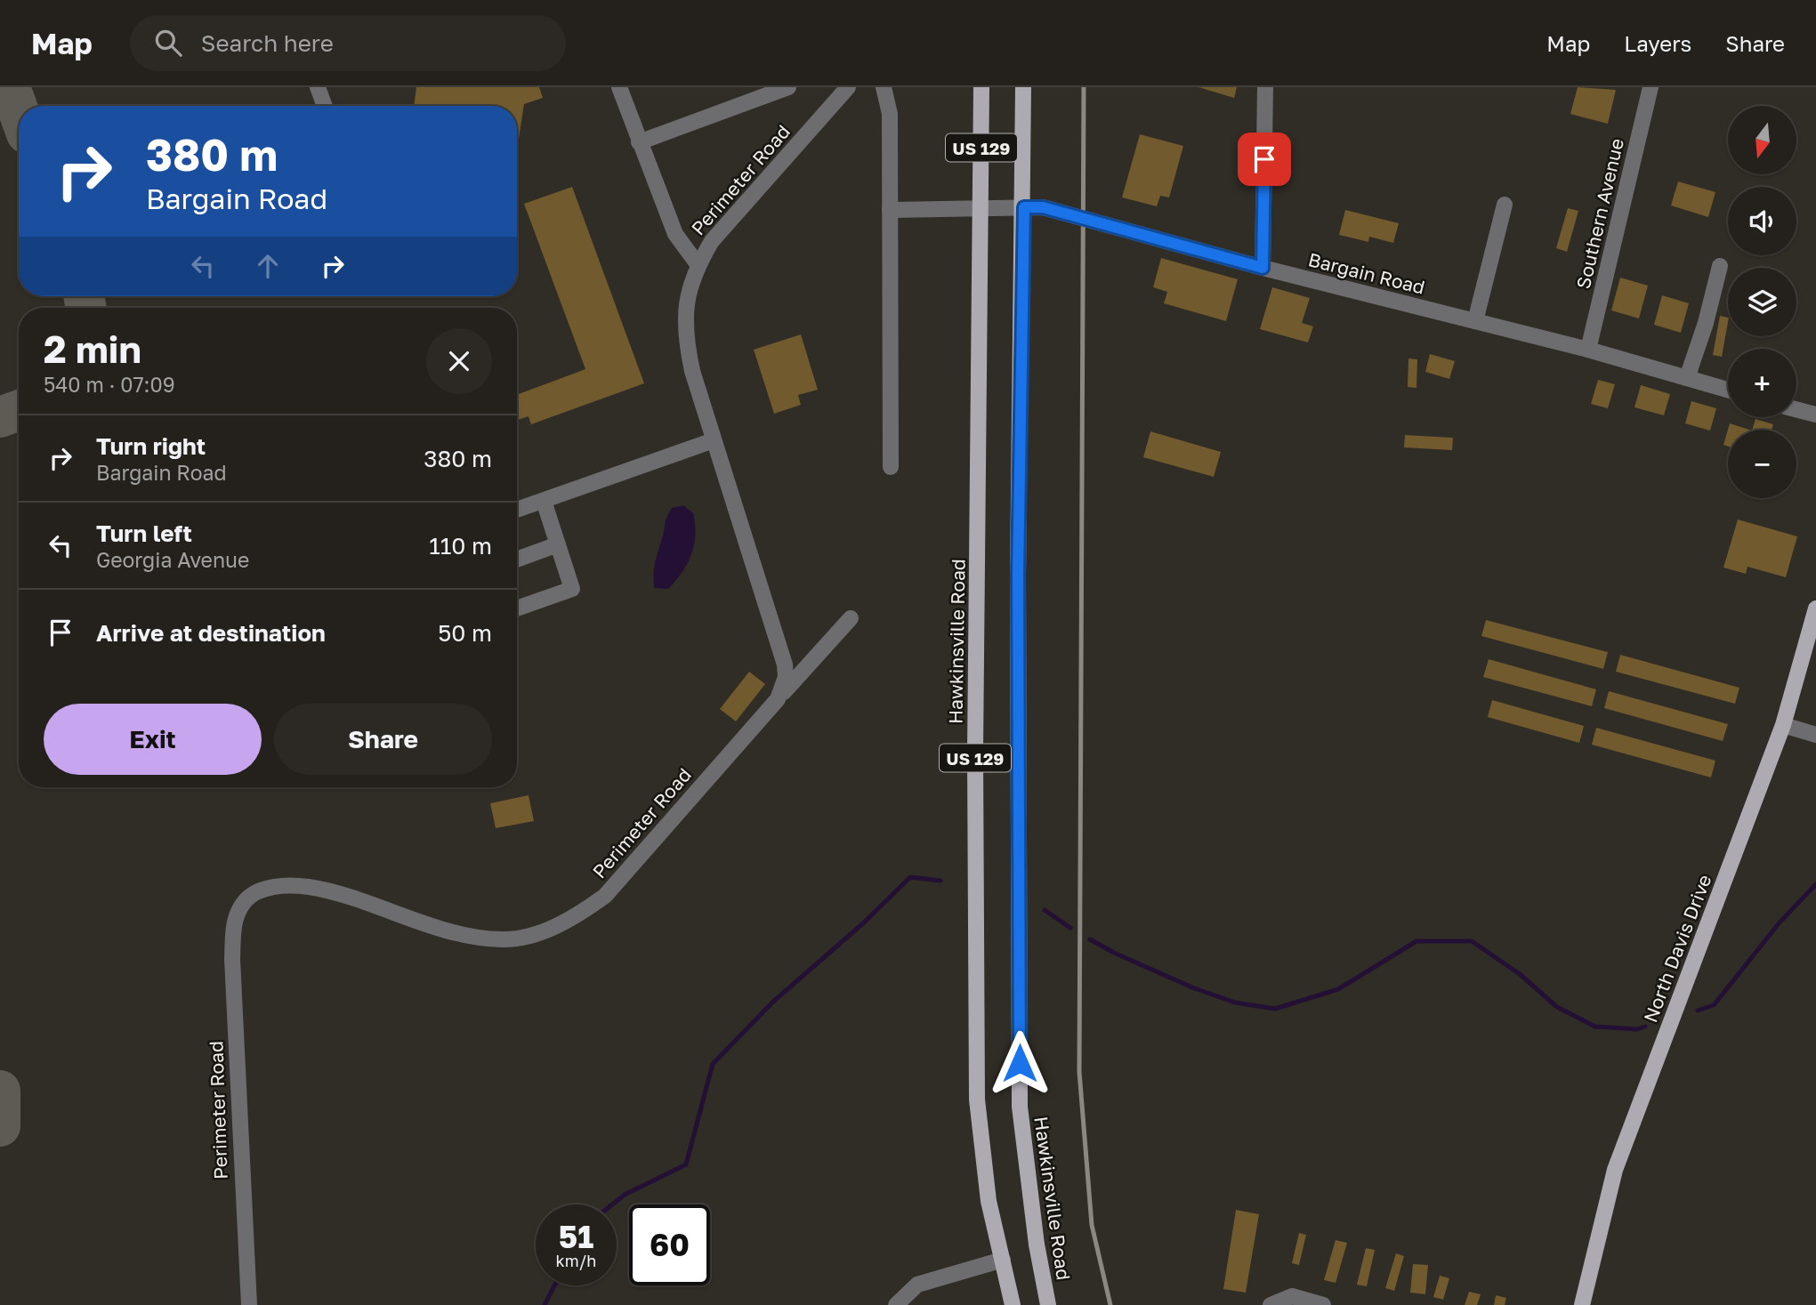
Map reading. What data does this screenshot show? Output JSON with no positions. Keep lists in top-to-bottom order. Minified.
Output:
{"streets":{"main road":["US 129","Hawkinsville Road","North Davis Drive"],"street":["Perimeter Road","Southern Avenue","Bargain Road"]},"crossings":[["Southern Avenue","Bargain Road"],["Bargain Road","Hawkinsville Road"]],"north":"bottom","page":{"header":"Map","search":"Search here","nav":["Map","Layers","Share"],"map_buttons":["+","−"],"turn":["380 m","Bargain Road"],"heading":["2 min","540 m · 07:09"],"list":[{"name":"Turn right","note":"Bargain Road","value":"380 m"},{"name":"Turn left","note":"Georgia Avenue","value":"110 m"},{"name":"Arrive at destination","value":"50 m"}],"buttons":["Exit","Share"],"speed":"51 km/h","limit":"60"}}
